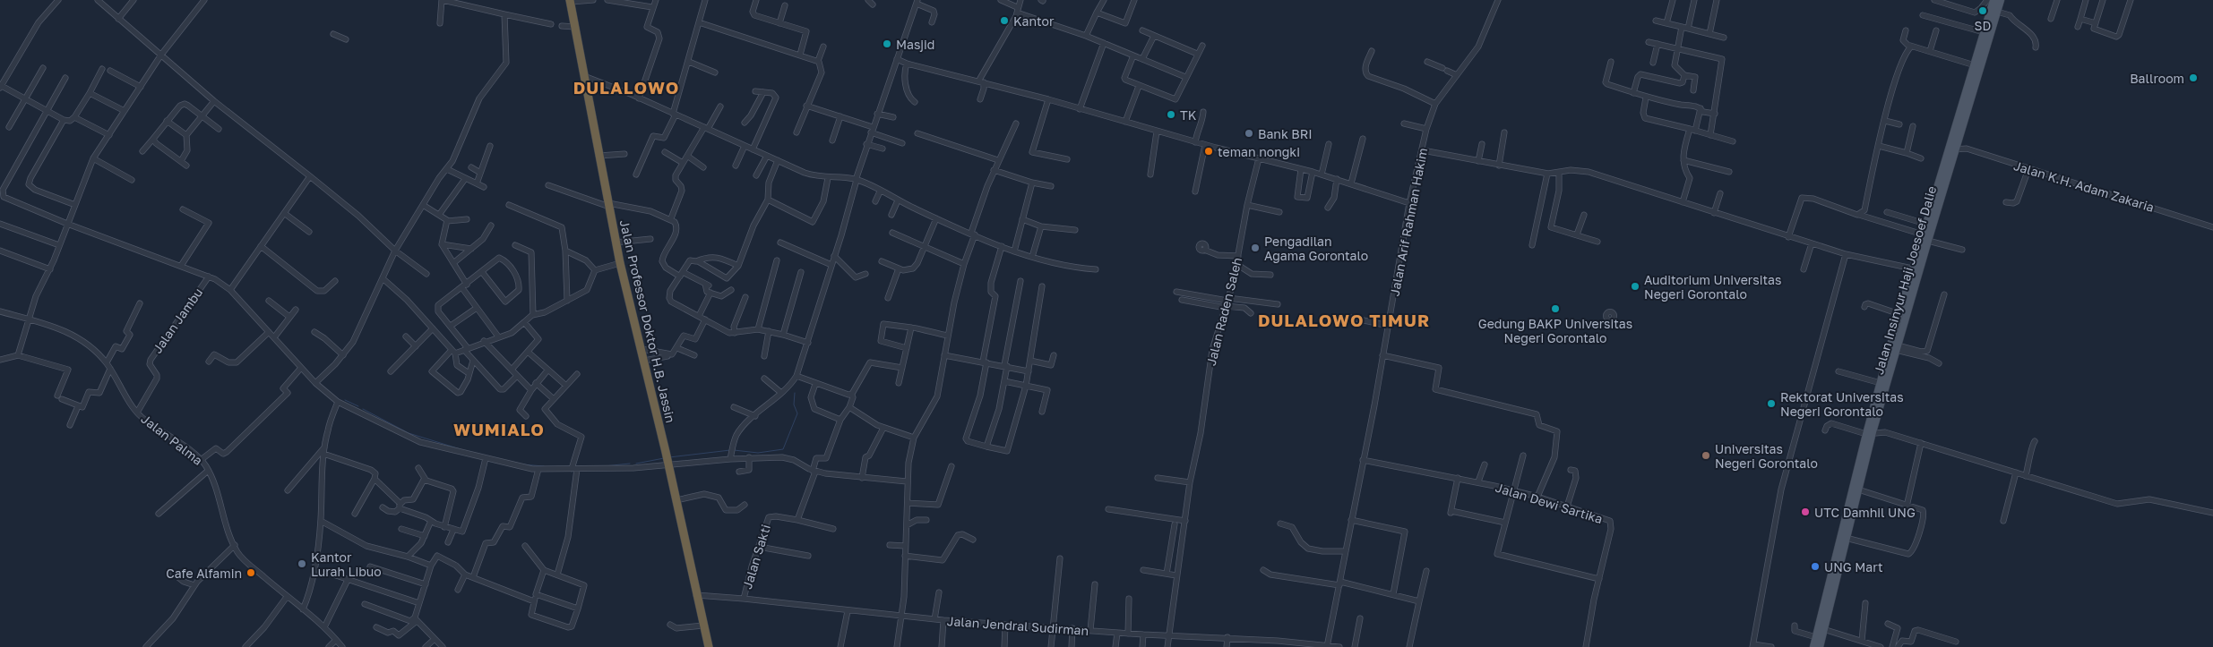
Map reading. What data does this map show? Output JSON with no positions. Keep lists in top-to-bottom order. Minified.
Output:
{"streets":{"highway":["Jalan Professor Doktor H.B. Jassin"],"main road":["Jalan Insinyur Haji Joesoef Dalie"],"street":["Jalan K.H. Adam Zakaria","Jalan Arif Rahman Hakim","Jalan Raden Saleh","Jalan Jambu","Jalan Palma","Jalan Dewi Sartika","Jalan Sakti","Jalan Jendral Sudirman"]},"crossings":[["Jalan K.H. Adam Zakaria","Jalan Insinyur Haji Joesoef Dalie"],["Jalan Arif Rahman Hakim","Jalan Dewi Sartika"],["Jalan Arif Rahman Hakim","Jalan Jendral Sudirman"],["Jalan Raden Saleh","Jalan Jendral Sudirman"],["Jalan Jambu","Jalan Palma"],["Jalan Professor Doktor H.B. Jassin","Jalan Jendral Sudirman"],["Jalan Sakti","Jalan Jendral Sudirman"]],"districts":["DULALOWO","DULALOWO TIMUR","WUMIALO"],"places":["SD","Kantor","Masjid","Ballroom","TK","Bank BRI","teman nongki","Pengadilan Agama Gorontalo","Auditorium Universitas Negeri Gorontalo","Gedung BAKP Universitas Negeri Gorontalo","Rektorat Universitas Negeri Gorontalo","Universitas Negeri Gorontalo","UTC Damhil UNG","Kantor Lurah Libuo","UNG Mart","Cafe Alfamin"]}
